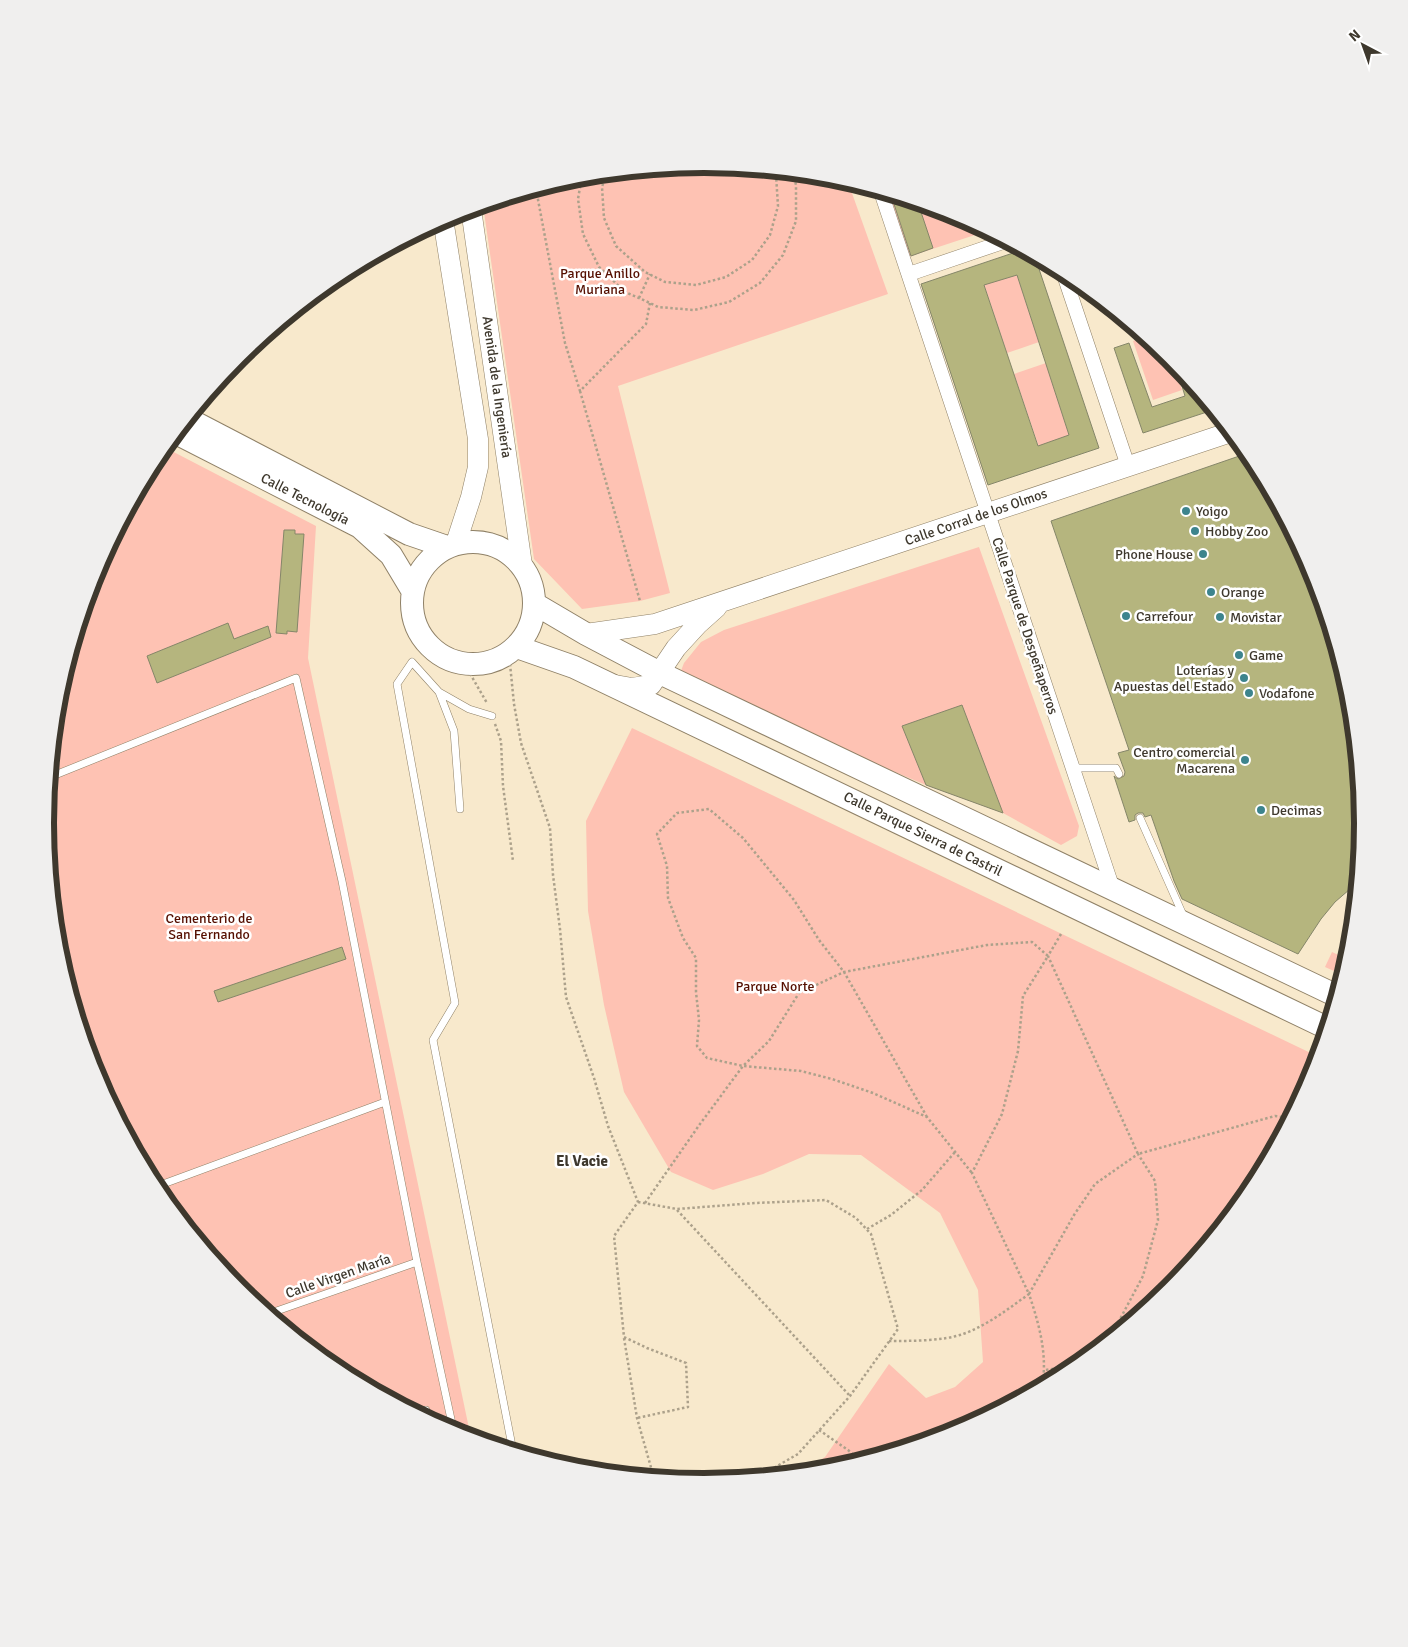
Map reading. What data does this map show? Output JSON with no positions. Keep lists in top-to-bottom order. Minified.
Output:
{"streets":{"main road":["Calle Tecnología","Calle Parque Sierra de Castril"],"street":["Avenida de la Ingeniería","Calle Corral de los Olmos","Calle Parque de Despeñaperros"],"lane":["Calle Virgen María"]},"crossings":[["Avenida de la Ingeniería","Calle Tecnología"],["Avenida de la Ingeniería","Calle Parque Sierra de Castril"],["Calle Tecnología","Calle Parque Sierra de Castril"],["Calle Corral de los Olmos","Calle Parque de Despeñaperros"]],"districts":["El Vacie"],"parks":["Parque Anillo Muriana","Cementerio de San Fernando","Parque Norte"],"places":["Yoigo","Hobby Zoo","Phone House","Orange","Carrefour","Movistar","Game","Loterías y Apuestas del Estado","Vodafone","Centro comercial Macarena","Decimas"],"north":"top left"}
